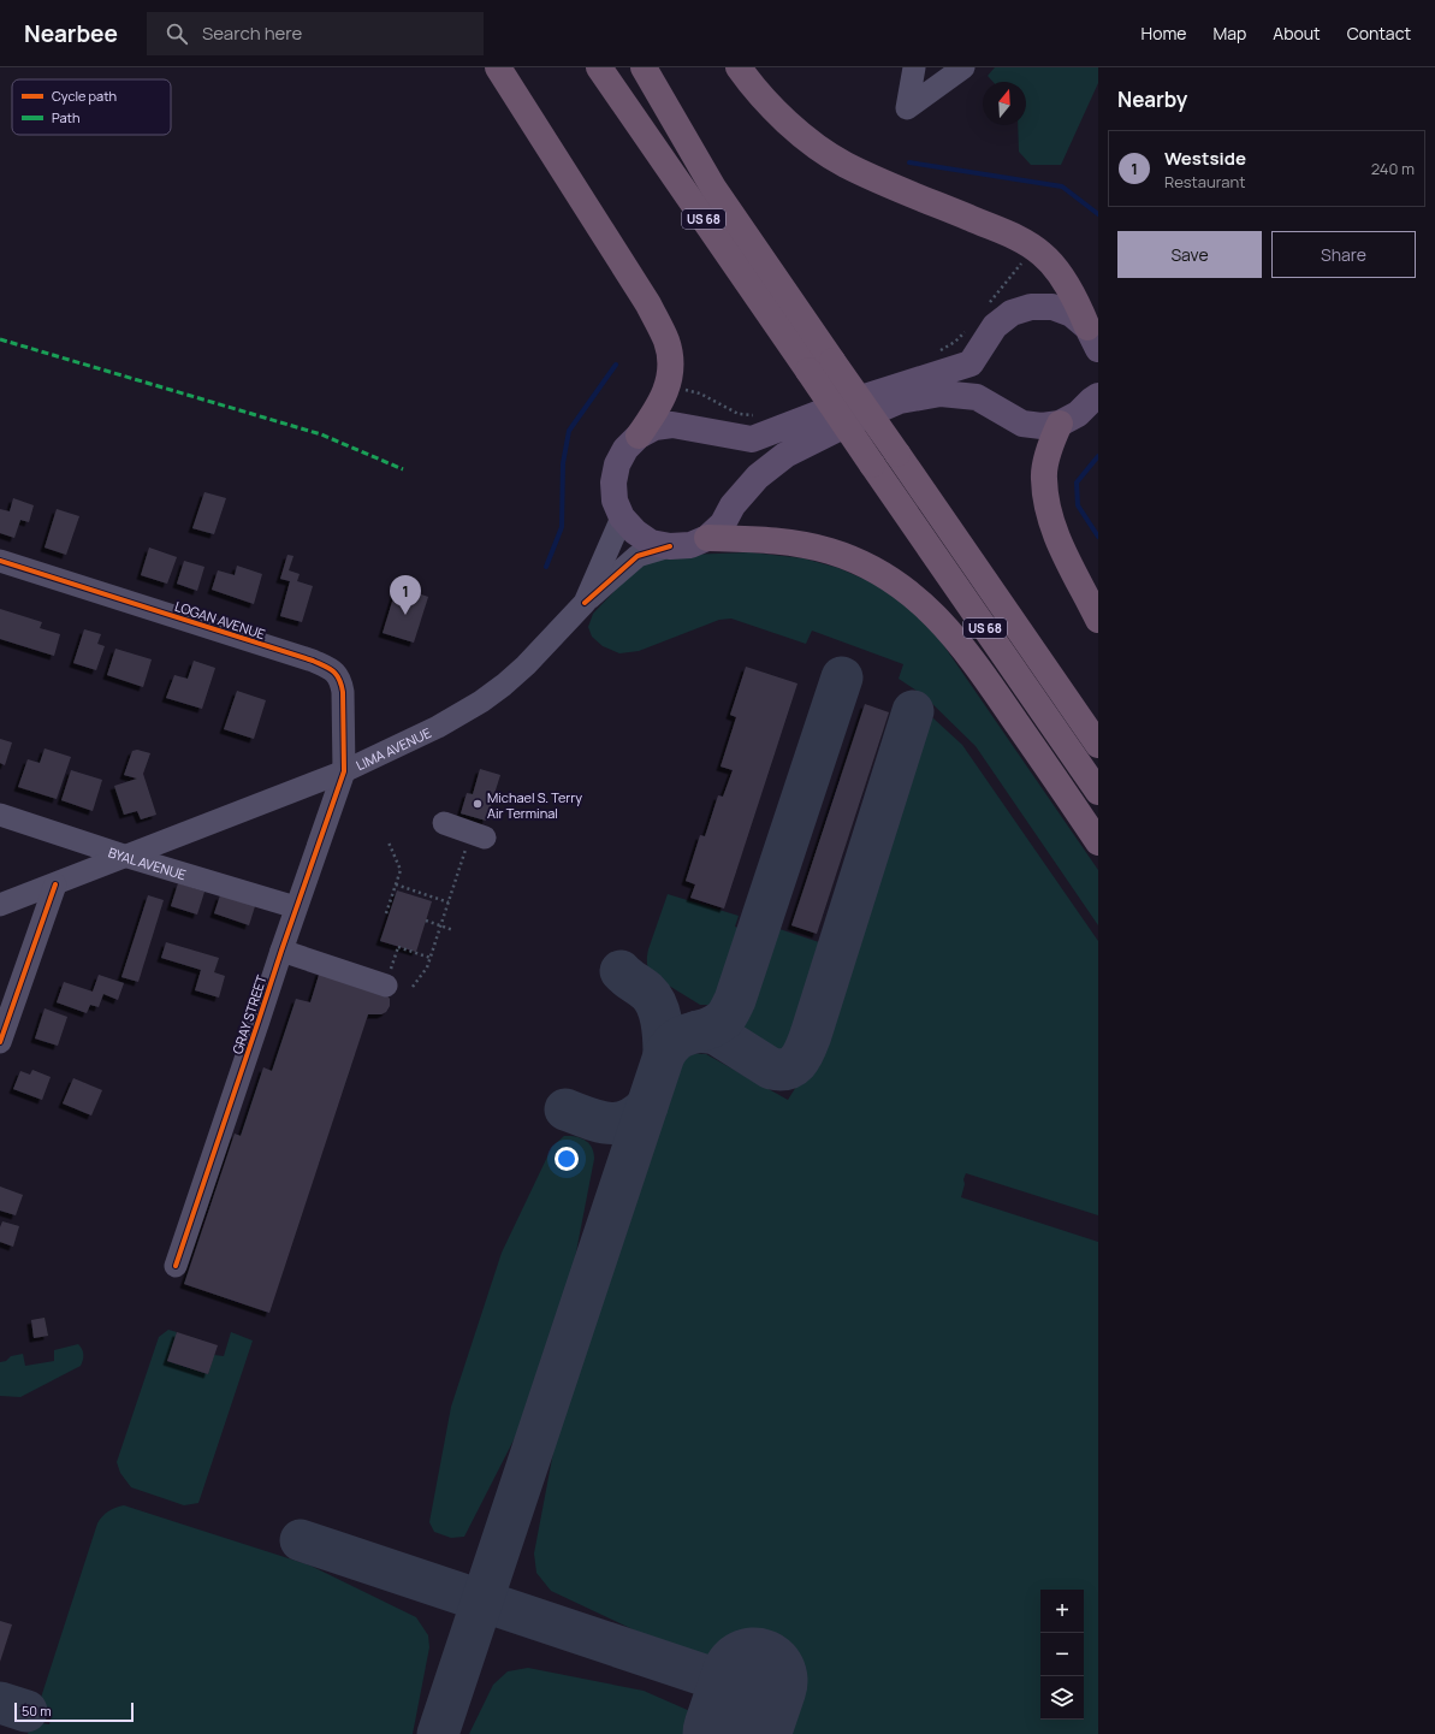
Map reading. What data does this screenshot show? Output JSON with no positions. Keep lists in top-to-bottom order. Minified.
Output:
{"streets":{"highway":["US 68"],"street":["LOGAN AVENUE","LIMA AVENUE","BYAL AVENUE","GRAY STREET"]},"crossings":[["LOGAN AVENUE","LIMA AVENUE"],["LOGAN AVENUE","GRAY STREET"],["LIMA AVENUE","BYAL AVENUE"],["LIMA AVENUE","GRAY STREET"],["BYAL AVENUE","GRAY STREET"]],"places":["Michael S. Terry Air Terminal"],"legend":["Cycle path","Path"],"scale_bar":"50 m","north":"top","page":{"header":"Nearbee","search":"Search here","nav":["Home","Map","About","Contact"],"heading":"Nearby","list":[{"mark":"1","name":"Westside","note":"Restaurant","value":"240 m"}],"buttons":["Save","Share"],"pins":"1","map_buttons":["+","−"],"scale":"50 m"}}
